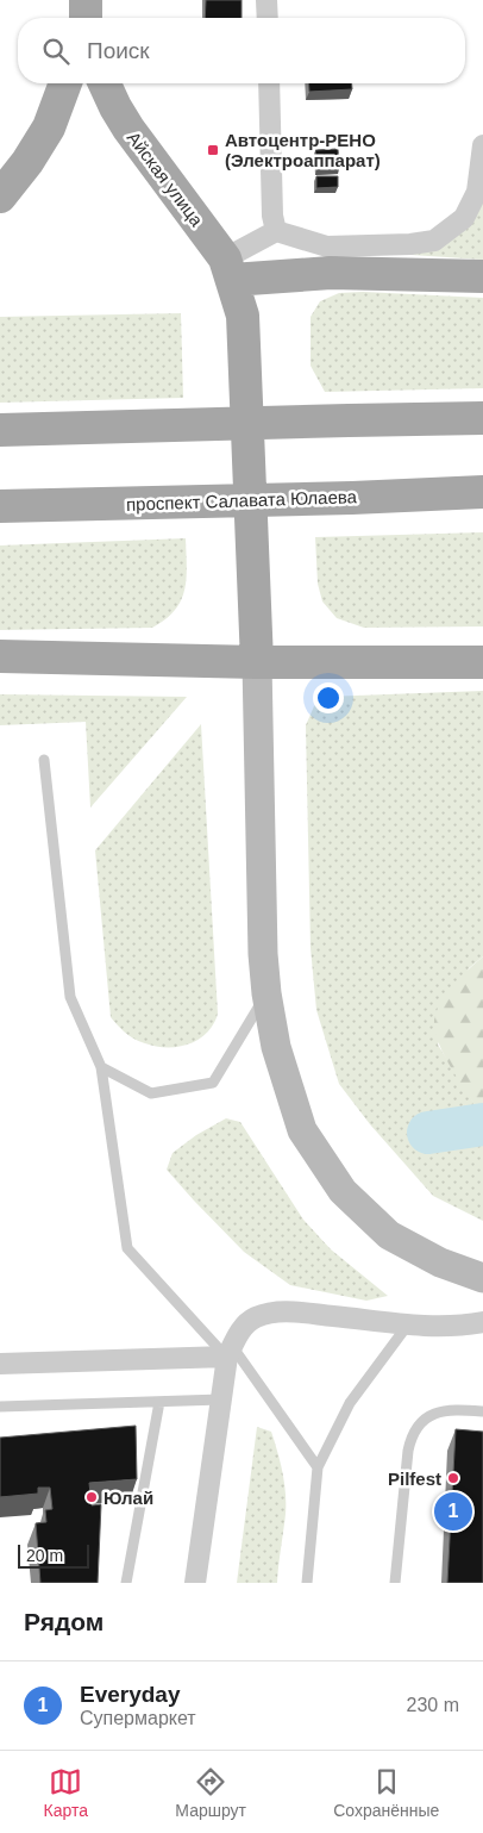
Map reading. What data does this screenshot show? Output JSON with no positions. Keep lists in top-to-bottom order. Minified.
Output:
{"streets":{"main road":["Айская улица","проспект Салавата Юлаева"]},"places":{"transit":["Автоцентр-РЕНО (Электроаппарат)"],"other":["Pilfest","Юлай"]},"scale_bar":"20 m","page":{"search":"Поиск","pins":"1","scale":"20 m","heading":"Рядом","list":[{"mark":"1","name":"Everyday","note":"Супермаркет","value":"230 m"}],"nav":["Карта","Маршрут","Сохранённые"]}}
